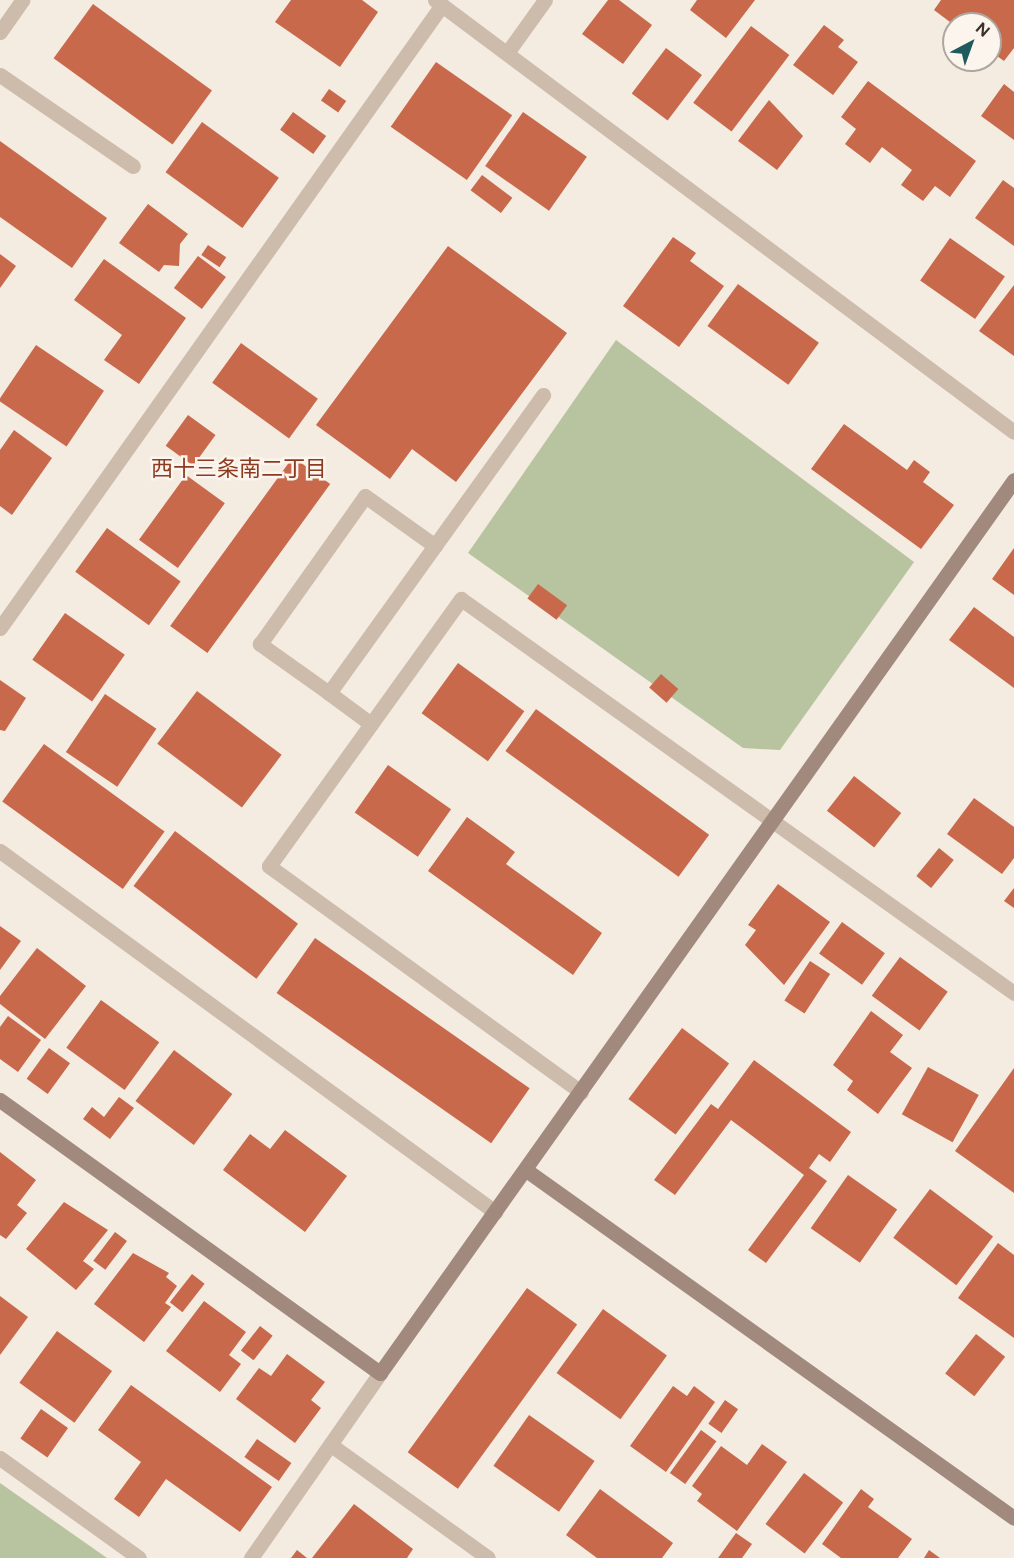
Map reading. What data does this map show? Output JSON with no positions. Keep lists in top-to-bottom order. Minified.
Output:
{"districts":["西十三条南二丁目"],"north":"top right"}
